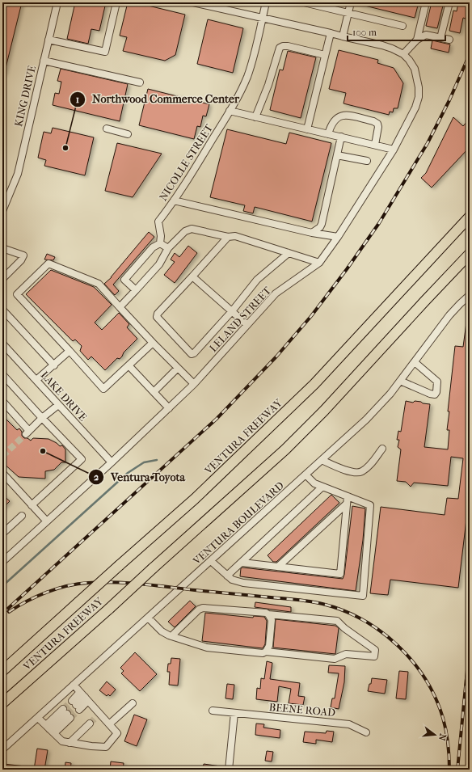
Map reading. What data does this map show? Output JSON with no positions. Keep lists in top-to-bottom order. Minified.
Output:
{"streets":{"highway":["VENTURA FREEWAY"],"street":["KING DRIVE","NICOLLE STREET","LELAND STREET","LAKE DRIVE","VENTURA BOULEVARD","BEENE ROAD"]},"crossings":[["LELAND STREET","LAKE DRIVE"]],"places":["Northwood Commerce Center","Ventura Toyota"],"scale_bar":"100 m","north":"right"}
